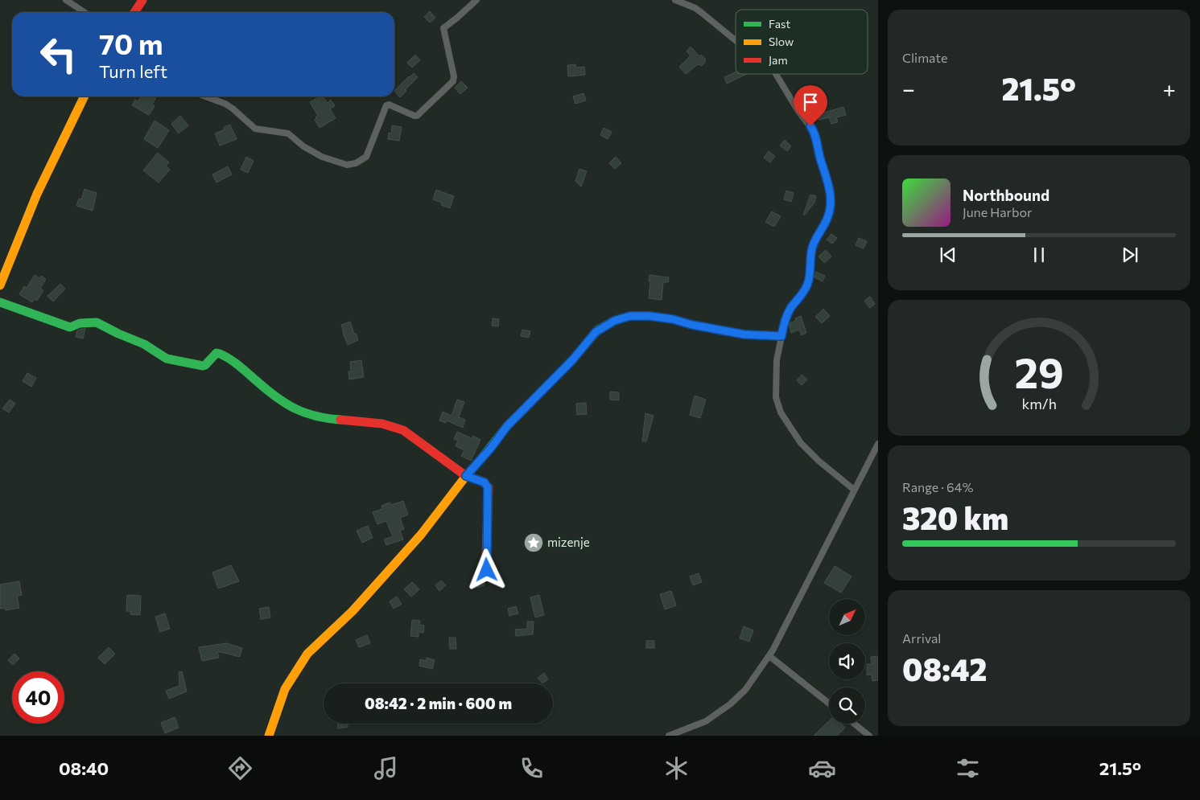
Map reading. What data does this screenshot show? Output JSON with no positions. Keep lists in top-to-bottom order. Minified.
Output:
{"places":{"place":["mizenje"]},"legend":["Fast","Slow","Jam"],"north":"top right","page":{"tile":["Climate",["Range · 64%","320 km"],["Arrival","08:42"]],"turn":["70 m","Turn left"],"heat":["−","21.5°","+"],"song":["Northbound","June Harbor"],"limit":"40","trip":"08:42 · 2 min · 600 m","tabs":["08:40","21.5°"],"gauge":["29","km/h"]}}
